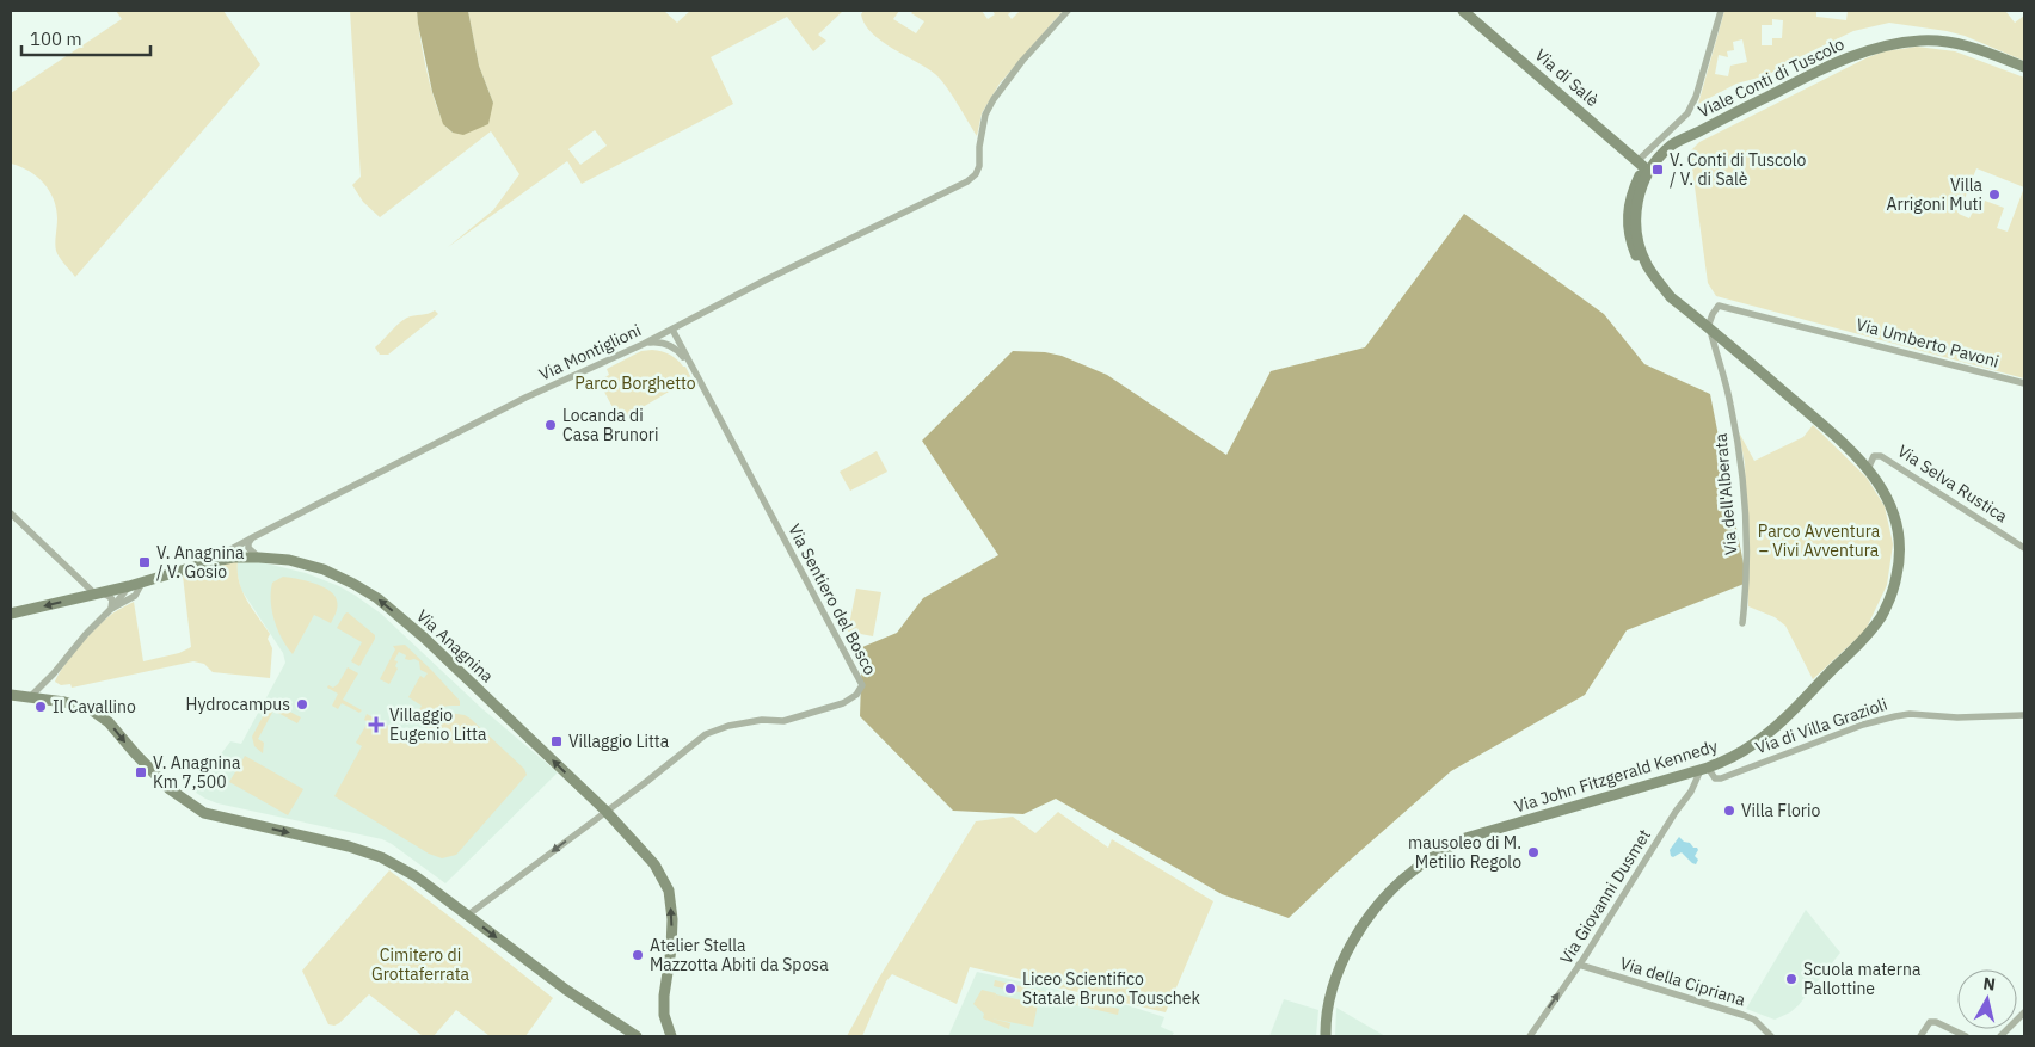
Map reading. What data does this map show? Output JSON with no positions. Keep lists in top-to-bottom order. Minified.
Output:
{"streets":{"main road":["Via di Salè","Viale Conti di Tuscolo","Via Anagnina","Via John Fitzgerald Kennedy"],"street":["Via Umberto Pavoni","Via Montiglioni","Via Selva Rustica","Via dell'Alberata","Via Sentiero del Bosco","Via di Villa Grazioli","Via Giovanni Dusmet","Via della Cipriana"]},"crossings":[["Via di Salè","Viale Conti di Tuscolo"],["Via di Salè","Via John Fitzgerald Kennedy"],["Viale Conti di Tuscolo","Via John Fitzgerald Kennedy"],["Via Umberto Pavoni","Via dell'Alberata"],["Via Umberto Pavoni","Via John Fitzgerald Kennedy"],["Via Montiglioni","Via Sentiero del Bosco"],["Via Montiglioni","Via Anagnina"],["Via Selva Rustica","Via John Fitzgerald Kennedy"],["Via dell'Alberata","Via John Fitzgerald Kennedy"],["Via Sentiero del Bosco","Via Anagnina"],["Via di Villa Grazioli","Via John Fitzgerald Kennedy"],["Via di Villa Grazioli","Via Giovanni Dusmet"],["Via John Fitzgerald Kennedy","Via Giovanni Dusmet"],["Via Giovanni Dusmet","Via della Cipriana"]],"one_way":["Via Anagnina"],"parks":["Parco Borghetto","Parco Avventura – Vivi Avventura","Cimitero di Grottaferrata"],"places":{"transit":["V. Conti di Tuscolo / V. di Salè","V. Anagnina / V. Gosio","Villaggio Litta","V. Anagnina Km 7,500"],"other":["Villa Arrigoni Muti","Locanda di Casa Brunori","Hydrocampus","Il Cavallino","Villa Florio","mausoleo di M. Metilio Regolo","Atelier Stella Mazzotta Abiti da Sposa","Scuola materna Pallottine","Liceo Scientifico Statale Bruno Touschek"],"health":["Villaggio Eugenio Litta"]},"scale_bar":"100 m","north":"top"}
